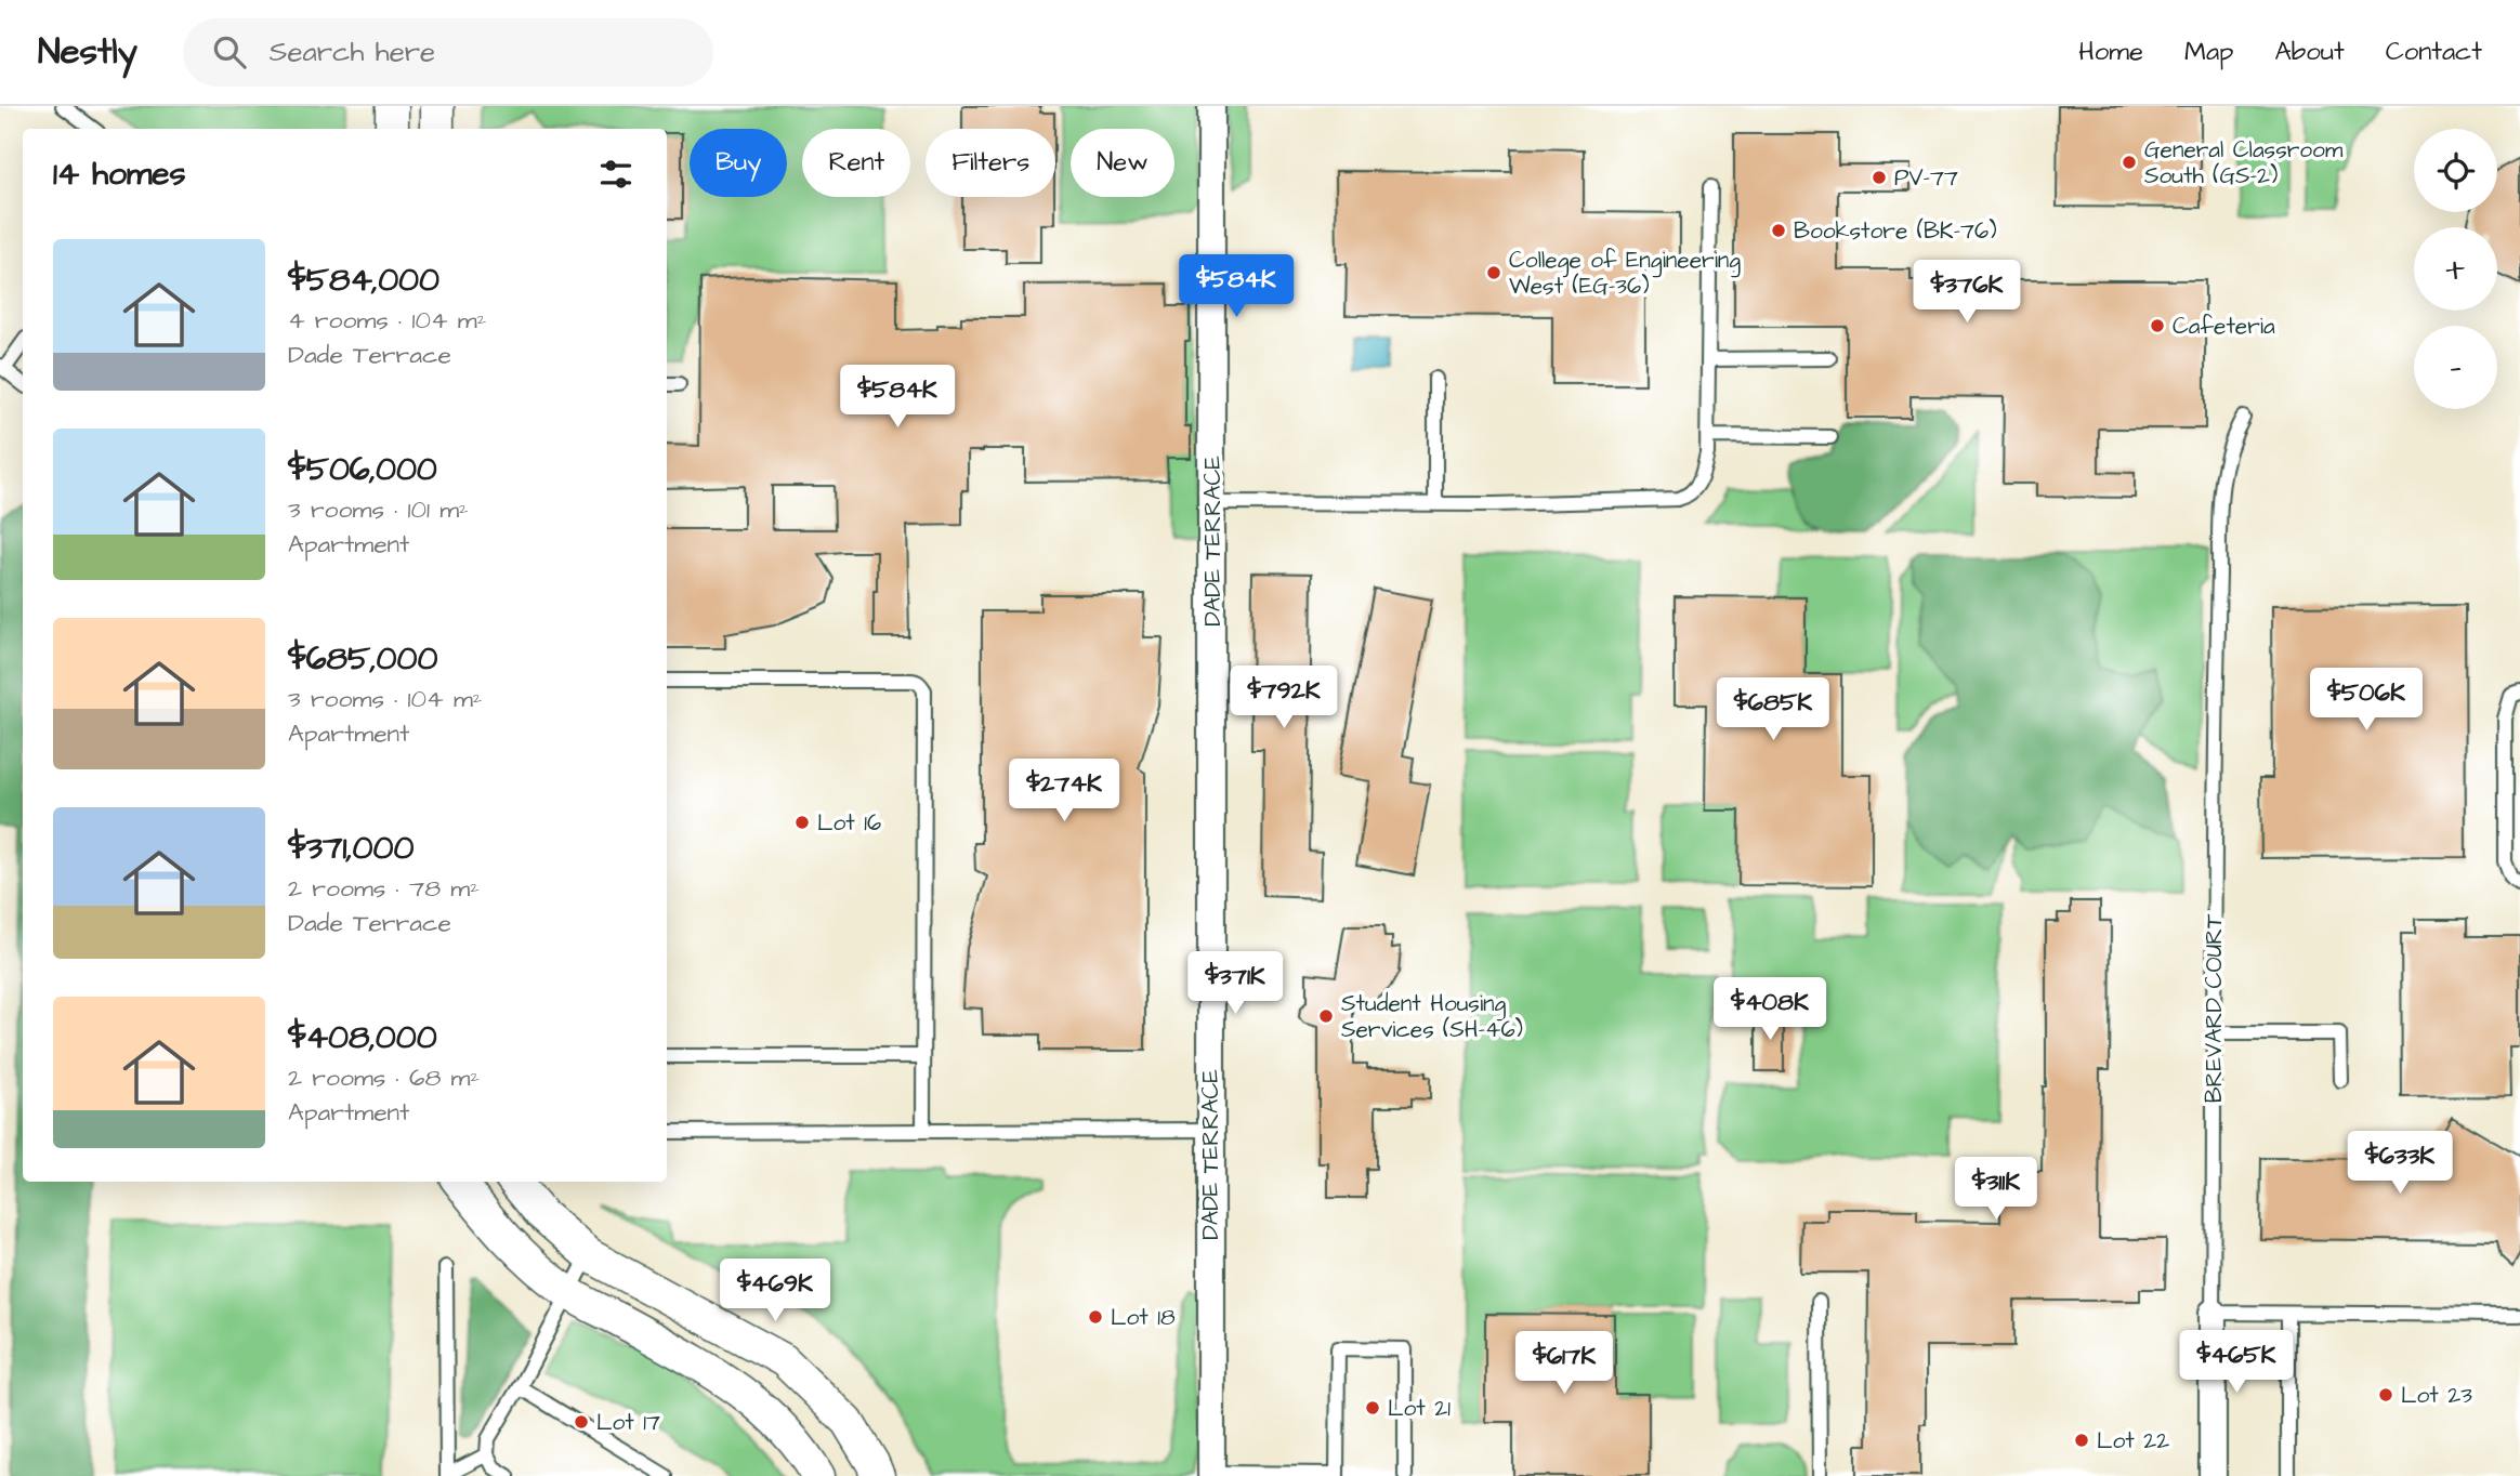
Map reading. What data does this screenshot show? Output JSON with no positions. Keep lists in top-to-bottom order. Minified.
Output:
{"streets":{"street":["DADE TERRACE","BREVARD COURT"]},"places":["General Classroom South (GS-2)","PV-77","Bookstore (BK-76)","College of Engineering West (EG-36)","Cafeteria","Lot 16","Student Housing Services (SH-46)","Lot 18","Lot 23","Lot 21","Lot 17","Lot 22"],"page":{"header":"Nestly","search":"Search here","nav":["Home","Map","About","Contact"],"map_buttons":["+","−"],"chip":["Buy","Rent","Filters","New"],"heading":"14 homes","list":[{"name":"$584,000","note":"4 rooms · 104 m² · Dade Terrace"},{"name":"$506,000","note":"3 rooms · 101 m² · Apartment"},{"name":"$685,000","note":"3 rooms · 104 m² · Apartment"},{"name":"$371,000","note":"2 rooms · 78 m² · Dade Terrace"},{"name":"$408,000","note":"2 rooms · 68 m² · Apartment"}],"price":["$584K","$376K","$584K","$792K","$506K","$685K","$274K","$371K","$408K","$633K","$311K","$469K","$465K","$617K"]}}
